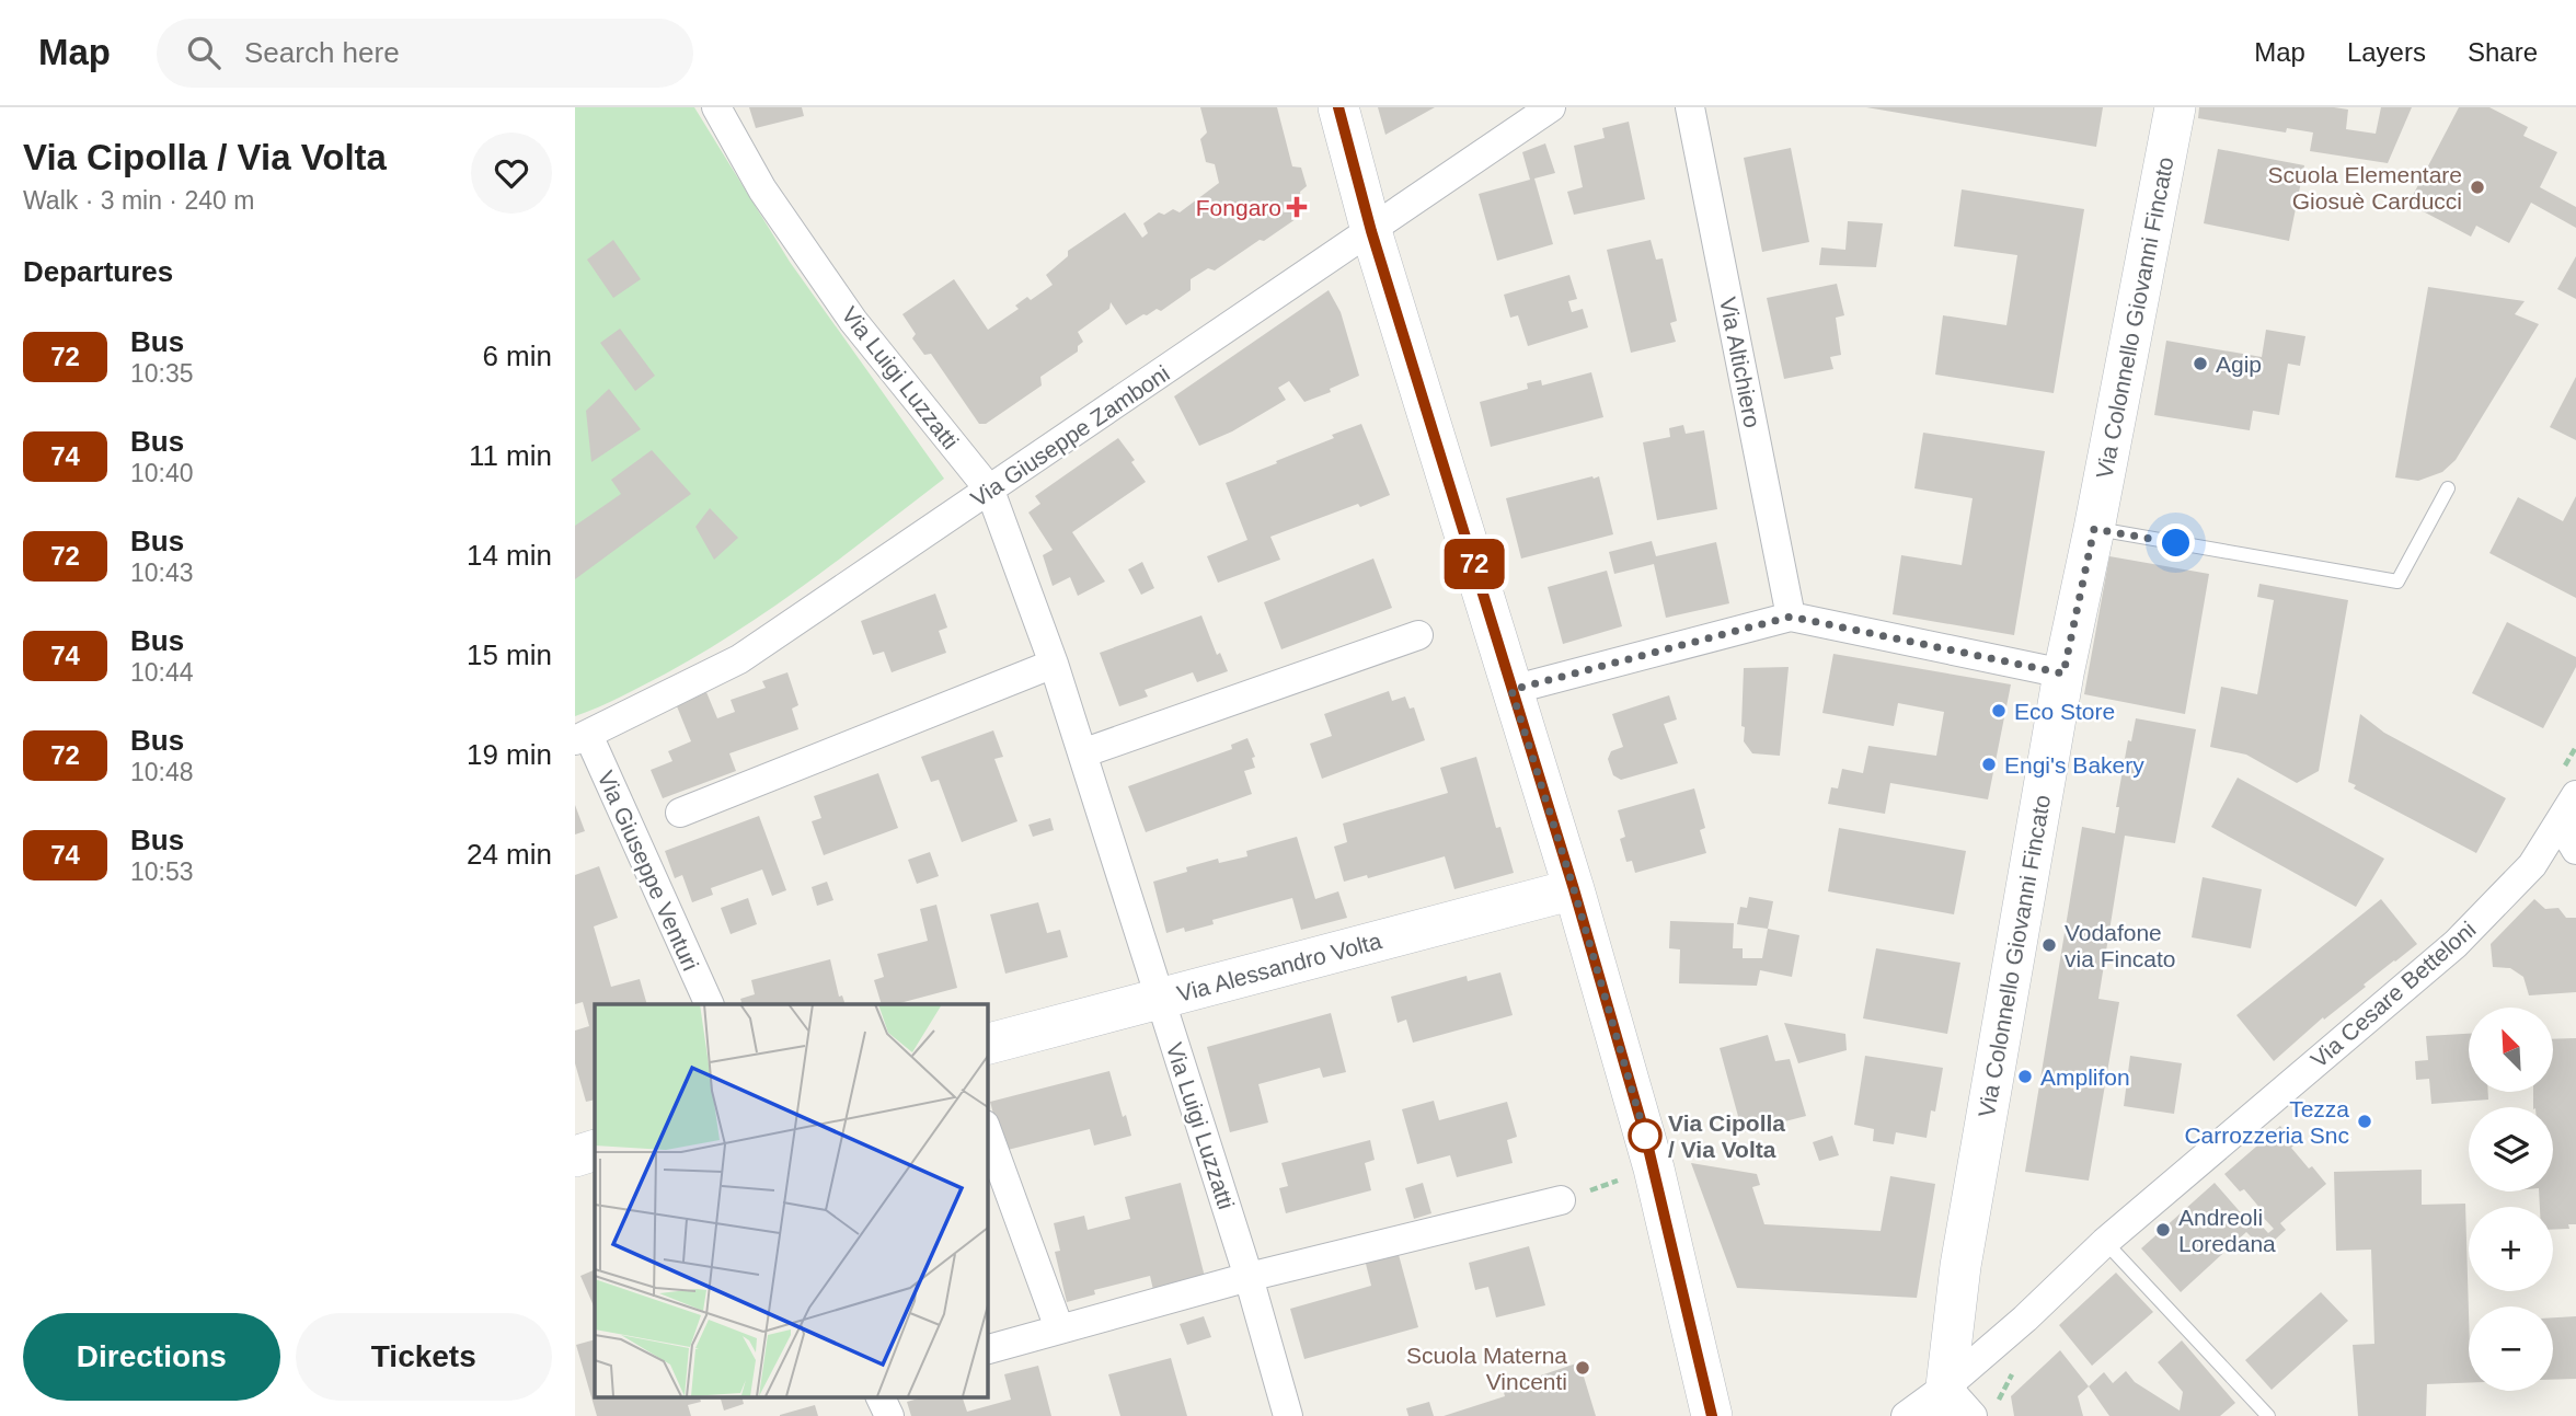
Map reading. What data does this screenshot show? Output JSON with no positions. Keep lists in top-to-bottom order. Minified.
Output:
{"streets":{"street":["Via Colonnello Giovanni Fincato","Via Altichiero","Via Luigi Luzzatti","Via Giuseppe Zamboni","Via Giuseppe Venturi","Via Alessandro Volta","Via Cesare Betteloni"]},"crossings":[["Via Colonnello Giovanni Fincato","Via Cesare Betteloni"],["Via Luigi Luzzatti","Via Giuseppe Zamboni"],["Via Luigi Luzzatti","Via Alessandro Volta"],["Via Giuseppe Zamboni","Via Giuseppe Venturi"]],"places":{"other":["Scuola Elementare Giosuè Carducci","Agip","Eco Store","Engi's Bakery","Vodafone via Fincato","Amplifon","Tezza Carrozzeria Snc","Via Cipolla / Via Volta","Andreoli Loredana","Scuola Materna Vincenti"],"health":["Fongaro"]},"lines":["bus line 72"],"north":"top left","page":{"header":"Map","search":"Search here","nav":["Map","Layers","Share"],"heading":[["Via Cipolla / Via Volta","Walk · 3 min · 240 m"],"Departures"],"on_map":"72","list":[{"mark":"72","name":"Bus","note":"10:35","value":"6 min"},{"mark":"74","name":"Bus","note":"10:40","value":"11 min"},{"mark":"72","name":"Bus","note":"10:43","value":"14 min"},{"mark":"74","name":"Bus","note":"10:44","value":"15 min"},{"mark":"72","name":"Bus","note":"10:48","value":"19 min"},{"mark":"74","name":"Bus","note":"10:53","value":"24 min"}],"map_buttons":["+","−"],"buttons":["Directions","Tickets"]}}
